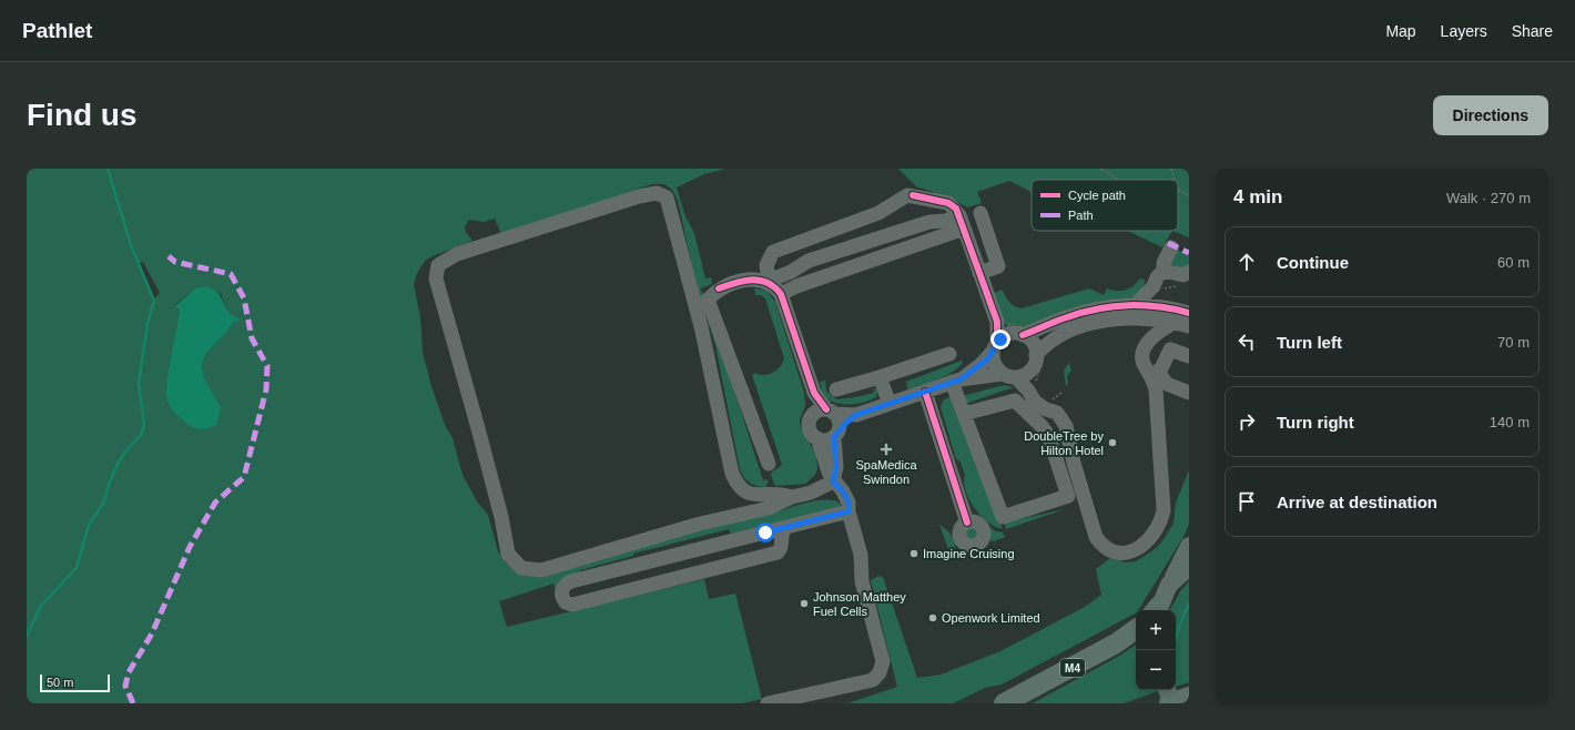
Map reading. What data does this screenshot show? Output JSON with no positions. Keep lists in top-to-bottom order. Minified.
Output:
{"streets":{"highway":["M4"]},"places":{"other":["DoubleTree by Hilton Hotel","Imagine Cruising","Johnson Matthey Fuel Cells","Openwork Limited"],"health":["SpaMedica Swindon"]},"legend":["Cycle path","Path"],"scale_bar":"50 m","page":{"header":"Pathlet","nav":["Map","Layers","Share"],"buttons":"Directions","title":"Find us","heading":["4 min","Walk · 270 m"],"list":[["Continue","60 m"],["Turn left","70 m"],["Turn right","140 m"],"Arrive at destination"],"map_buttons":["+","−"],"scale":"50 m"}}
